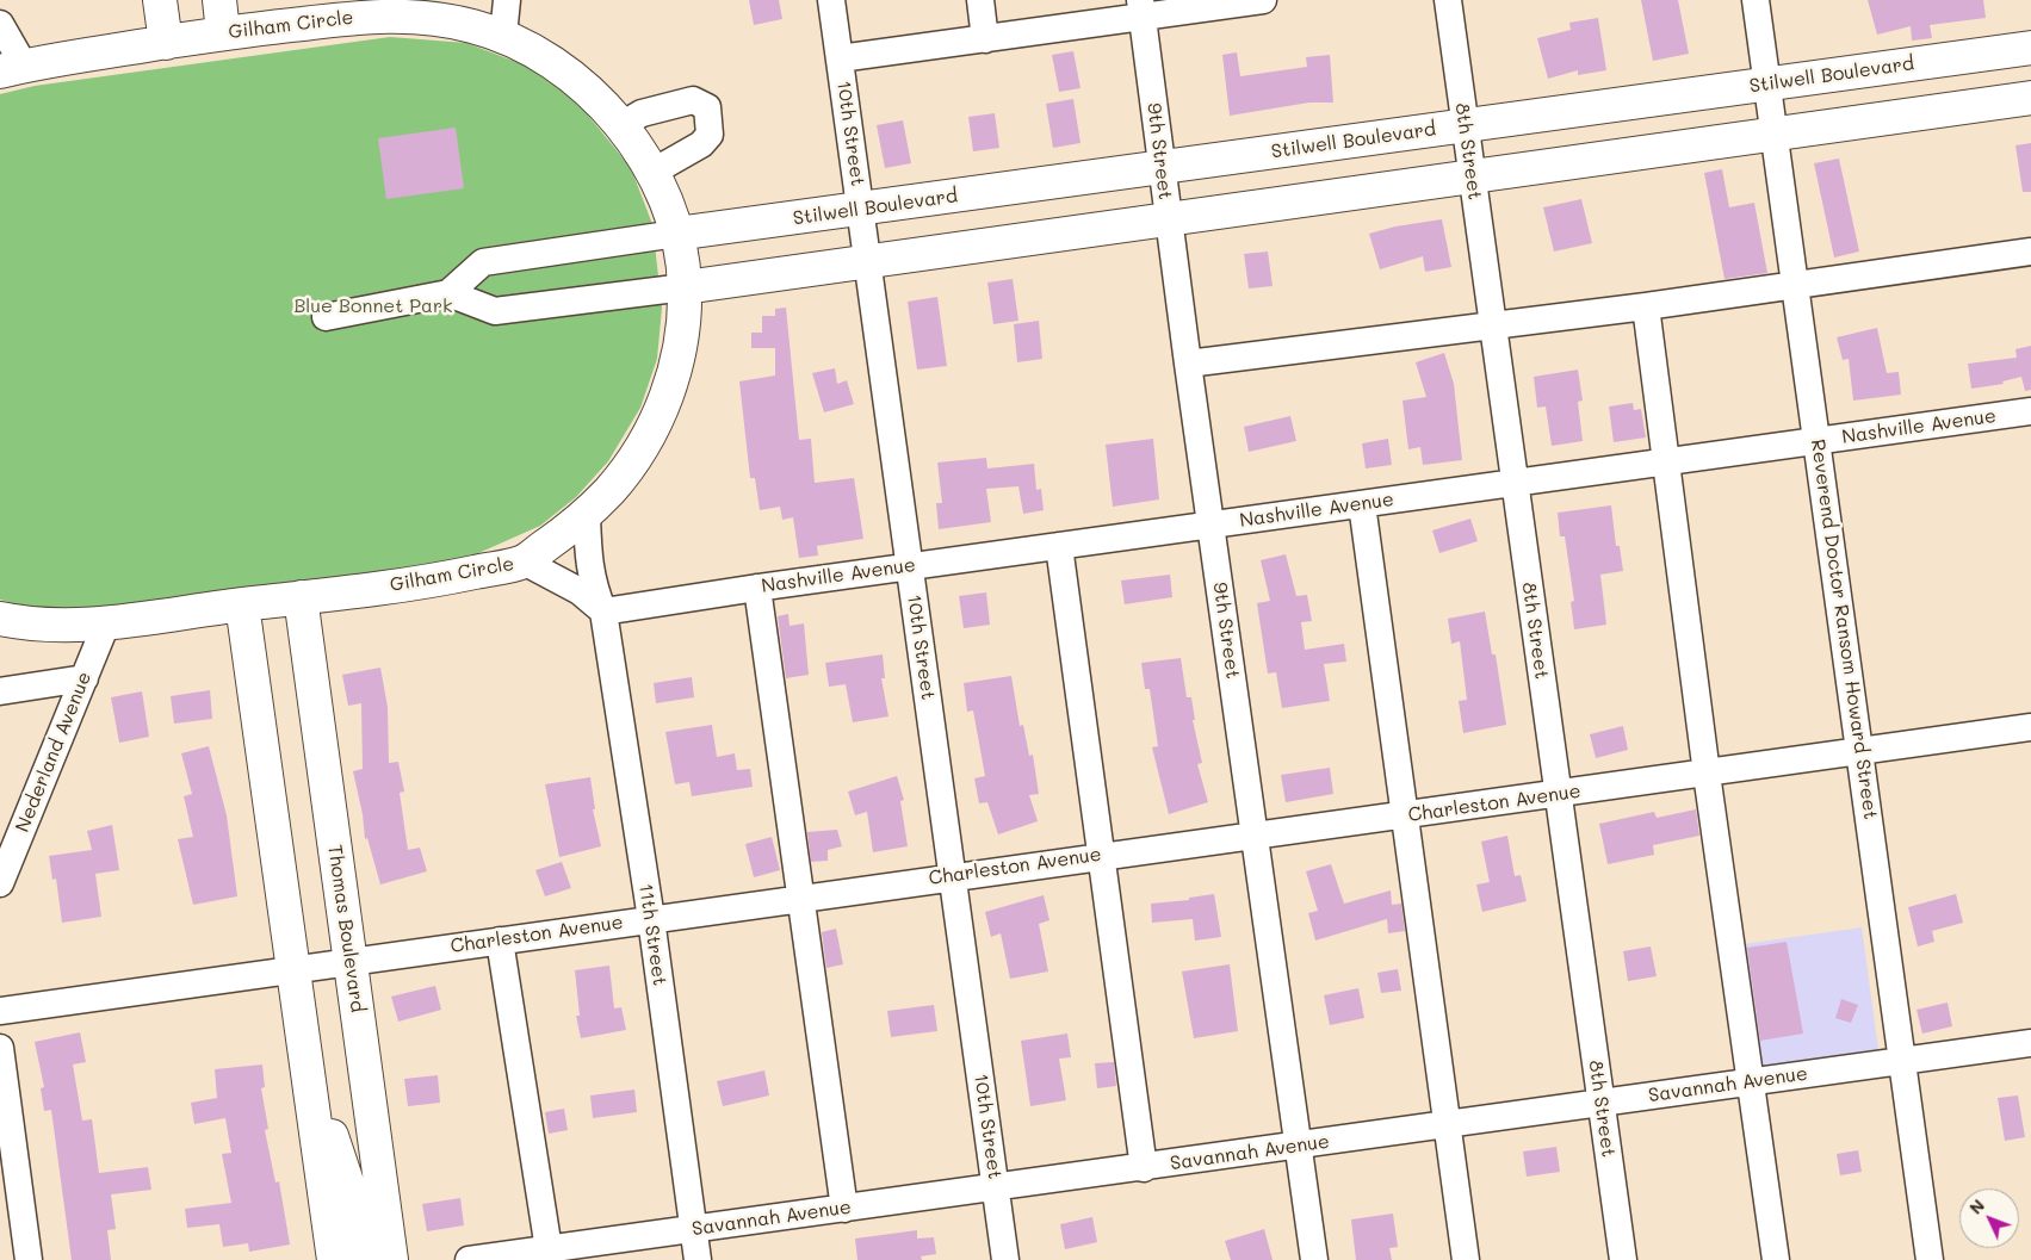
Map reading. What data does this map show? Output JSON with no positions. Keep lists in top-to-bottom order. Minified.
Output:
{"streets":{"main road":["Gilham Circle","Stilwell Boulevard","Thomas Boulevard"],"street":["10th Street","9th Street","8th Street","Nashville Avenue","Reverend Doctor Ransom Howard Street","Nederland Avenue","Charleston Avenue","11th Street","Savannah Avenue"]},"crossings":[["Gilham Circle","Stilwell Boulevard"],["Gilham Circle","Nederland Avenue"],["Gilham Circle","Thomas Boulevard"],["Gilham Circle","11th Street"],["Stilwell Boulevard","10th Street"],["Stilwell Boulevard","9th Street"],["Stilwell Boulevard","8th Street"],["Stilwell Boulevard","Reverend Doctor Ransom Howard Street"],["10th Street","Nashville Avenue"],["10th Street","Charleston Avenue"],["10th Street","Savannah Avenue"],["9th Street","Nashville Avenue"],["9th Street","Charleston Avenue"],["9th Street","Savannah Avenue"],["8th Street","Nashville Avenue"],["8th Street","Charleston Avenue"],["8th Street","Savannah Avenue"],["Nashville Avenue","Reverend Doctor Ransom Howard Street"],["Nashville Avenue","11th Street"],["Reverend Doctor Ransom Howard Street","Charleston Avenue"],["Reverend Doctor Ransom Howard Street","Savannah Avenue"],["Charleston Avenue","Thomas Boulevard"],["Charleston Avenue","11th Street"],["11th Street","Savannah Avenue"]],"parks":["Blue Bonnet Park"],"north":"top left"}
